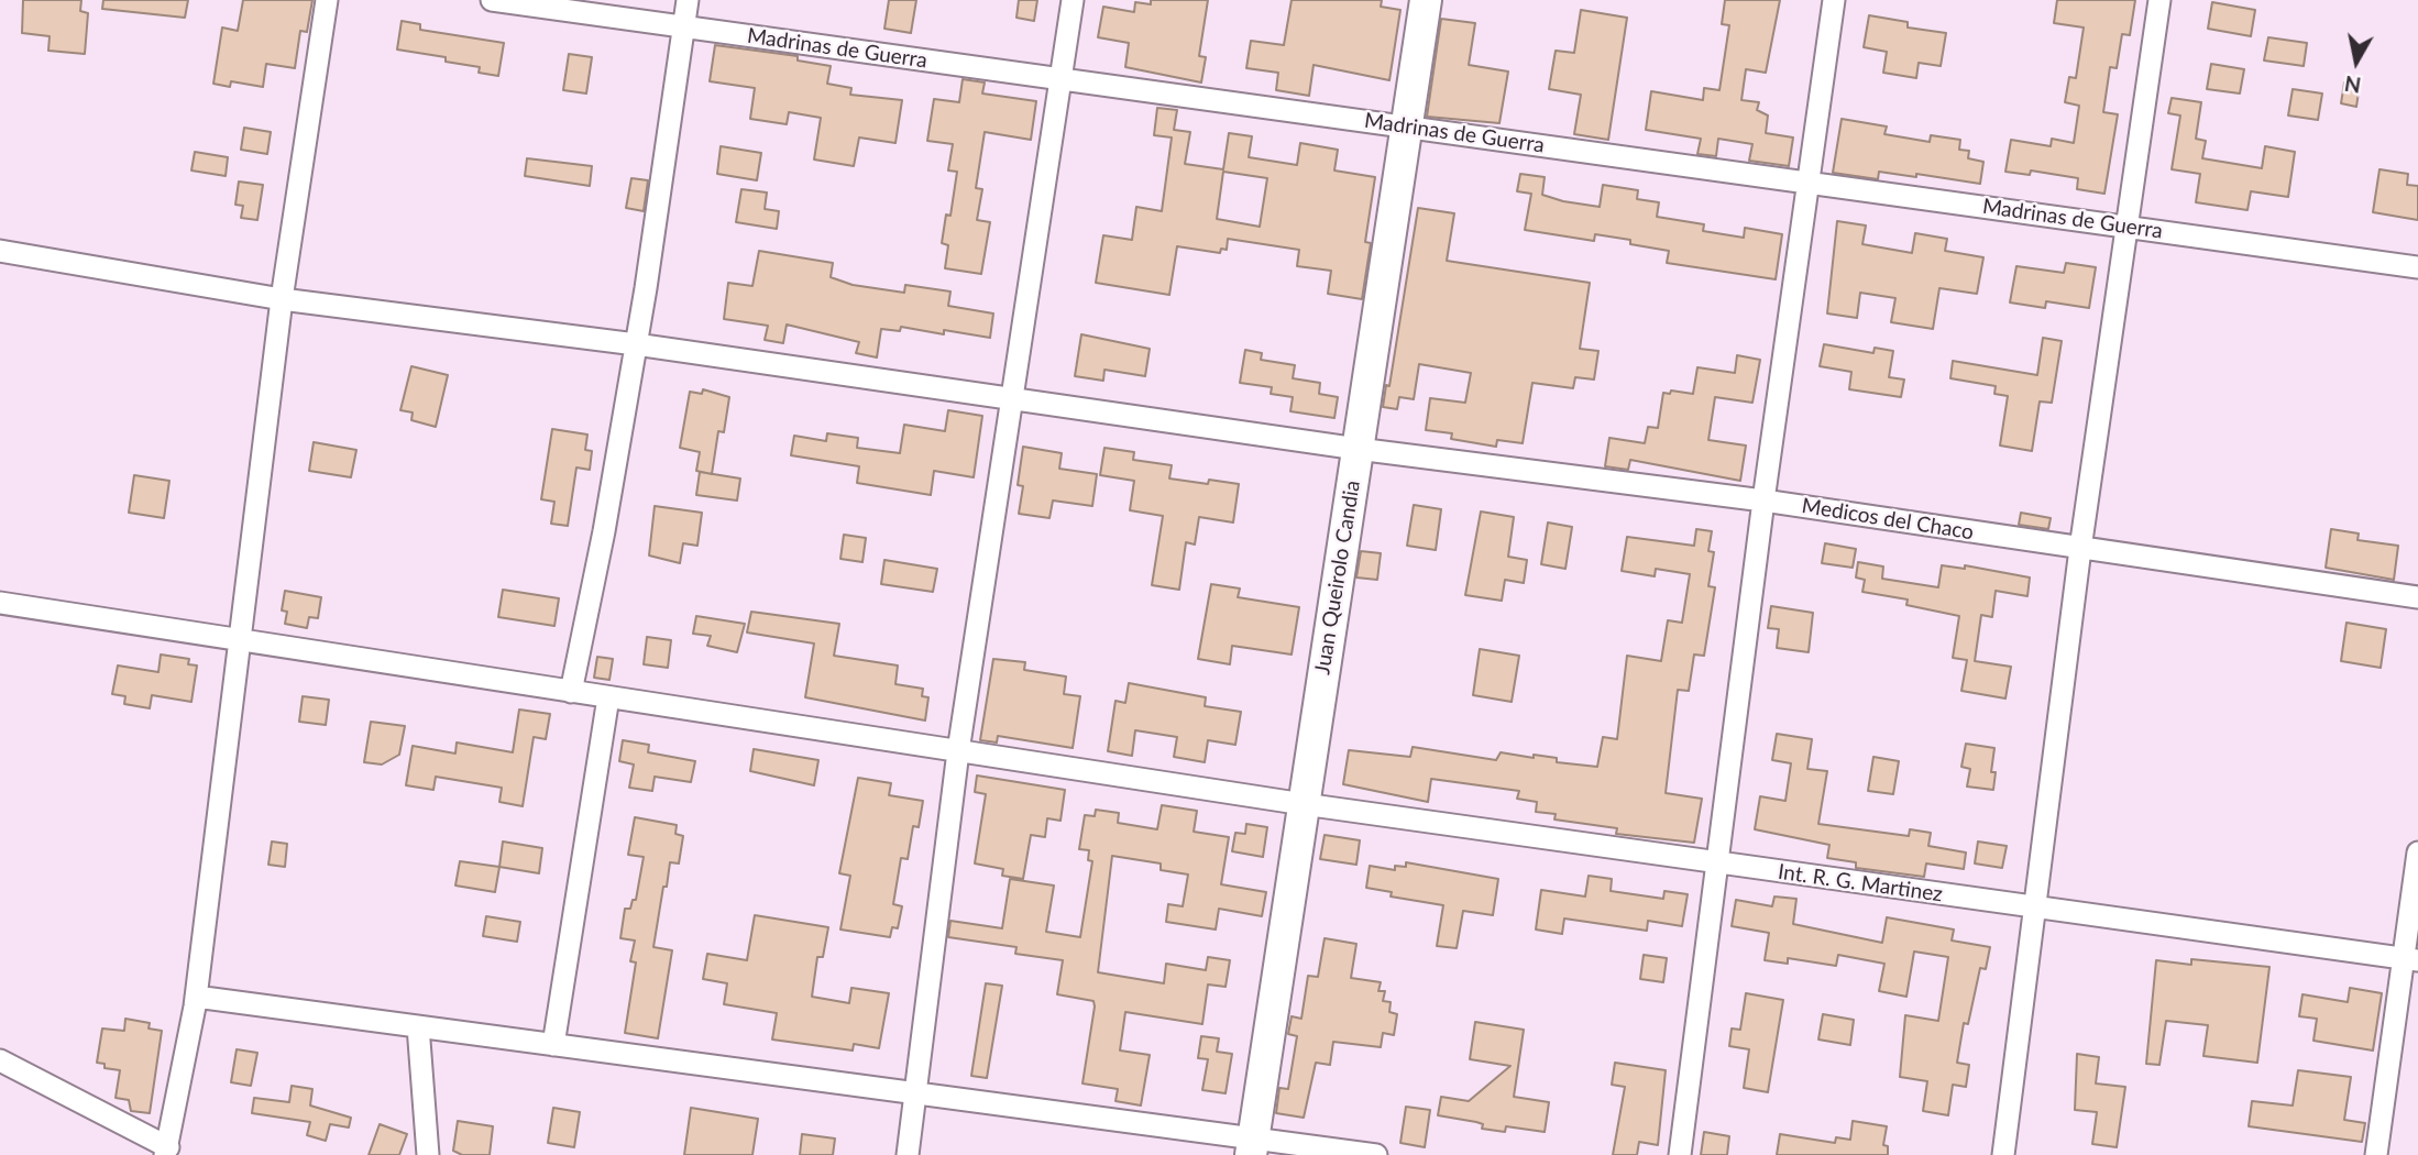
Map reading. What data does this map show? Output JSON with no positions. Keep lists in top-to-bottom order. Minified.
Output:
{"streets":{"street":["Madrinas de Guerra","Medicos del Chaco","Juan Queirolo Candia","Int. R. G. Martinez"]},"crossings":[["Madrinas de Guerra","Juan Queirolo Candia"],["Medicos del Chaco","Juan Queirolo Candia"],["Juan Queirolo Candia","Int. R. G. Martinez"]],"north":"bottom"}
